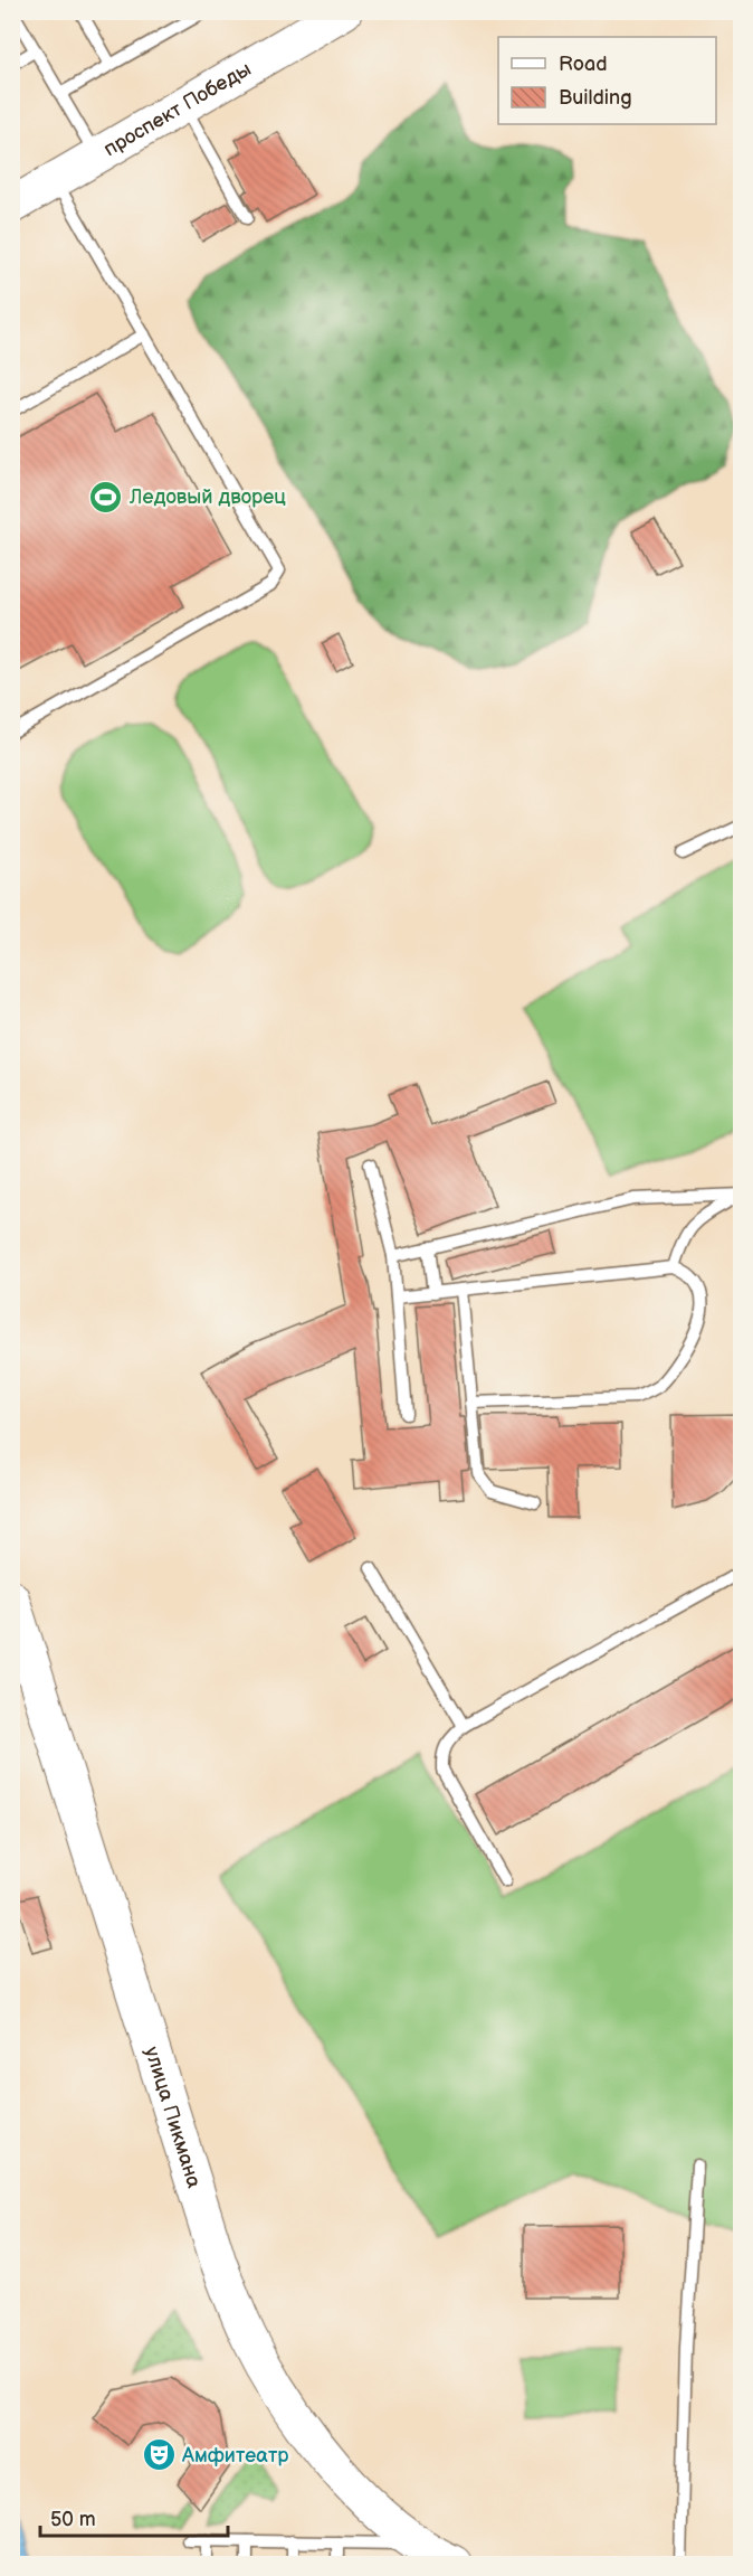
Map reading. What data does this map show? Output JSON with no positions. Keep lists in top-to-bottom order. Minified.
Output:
{"streets":{"street":["проспект Победы","улица Пикмана"]},"places":{"sports":["Ледовый дворец"],"theatre":["Амфитеатр"]},"legend":["Road","Building"],"scale_bar":"50 m"}
